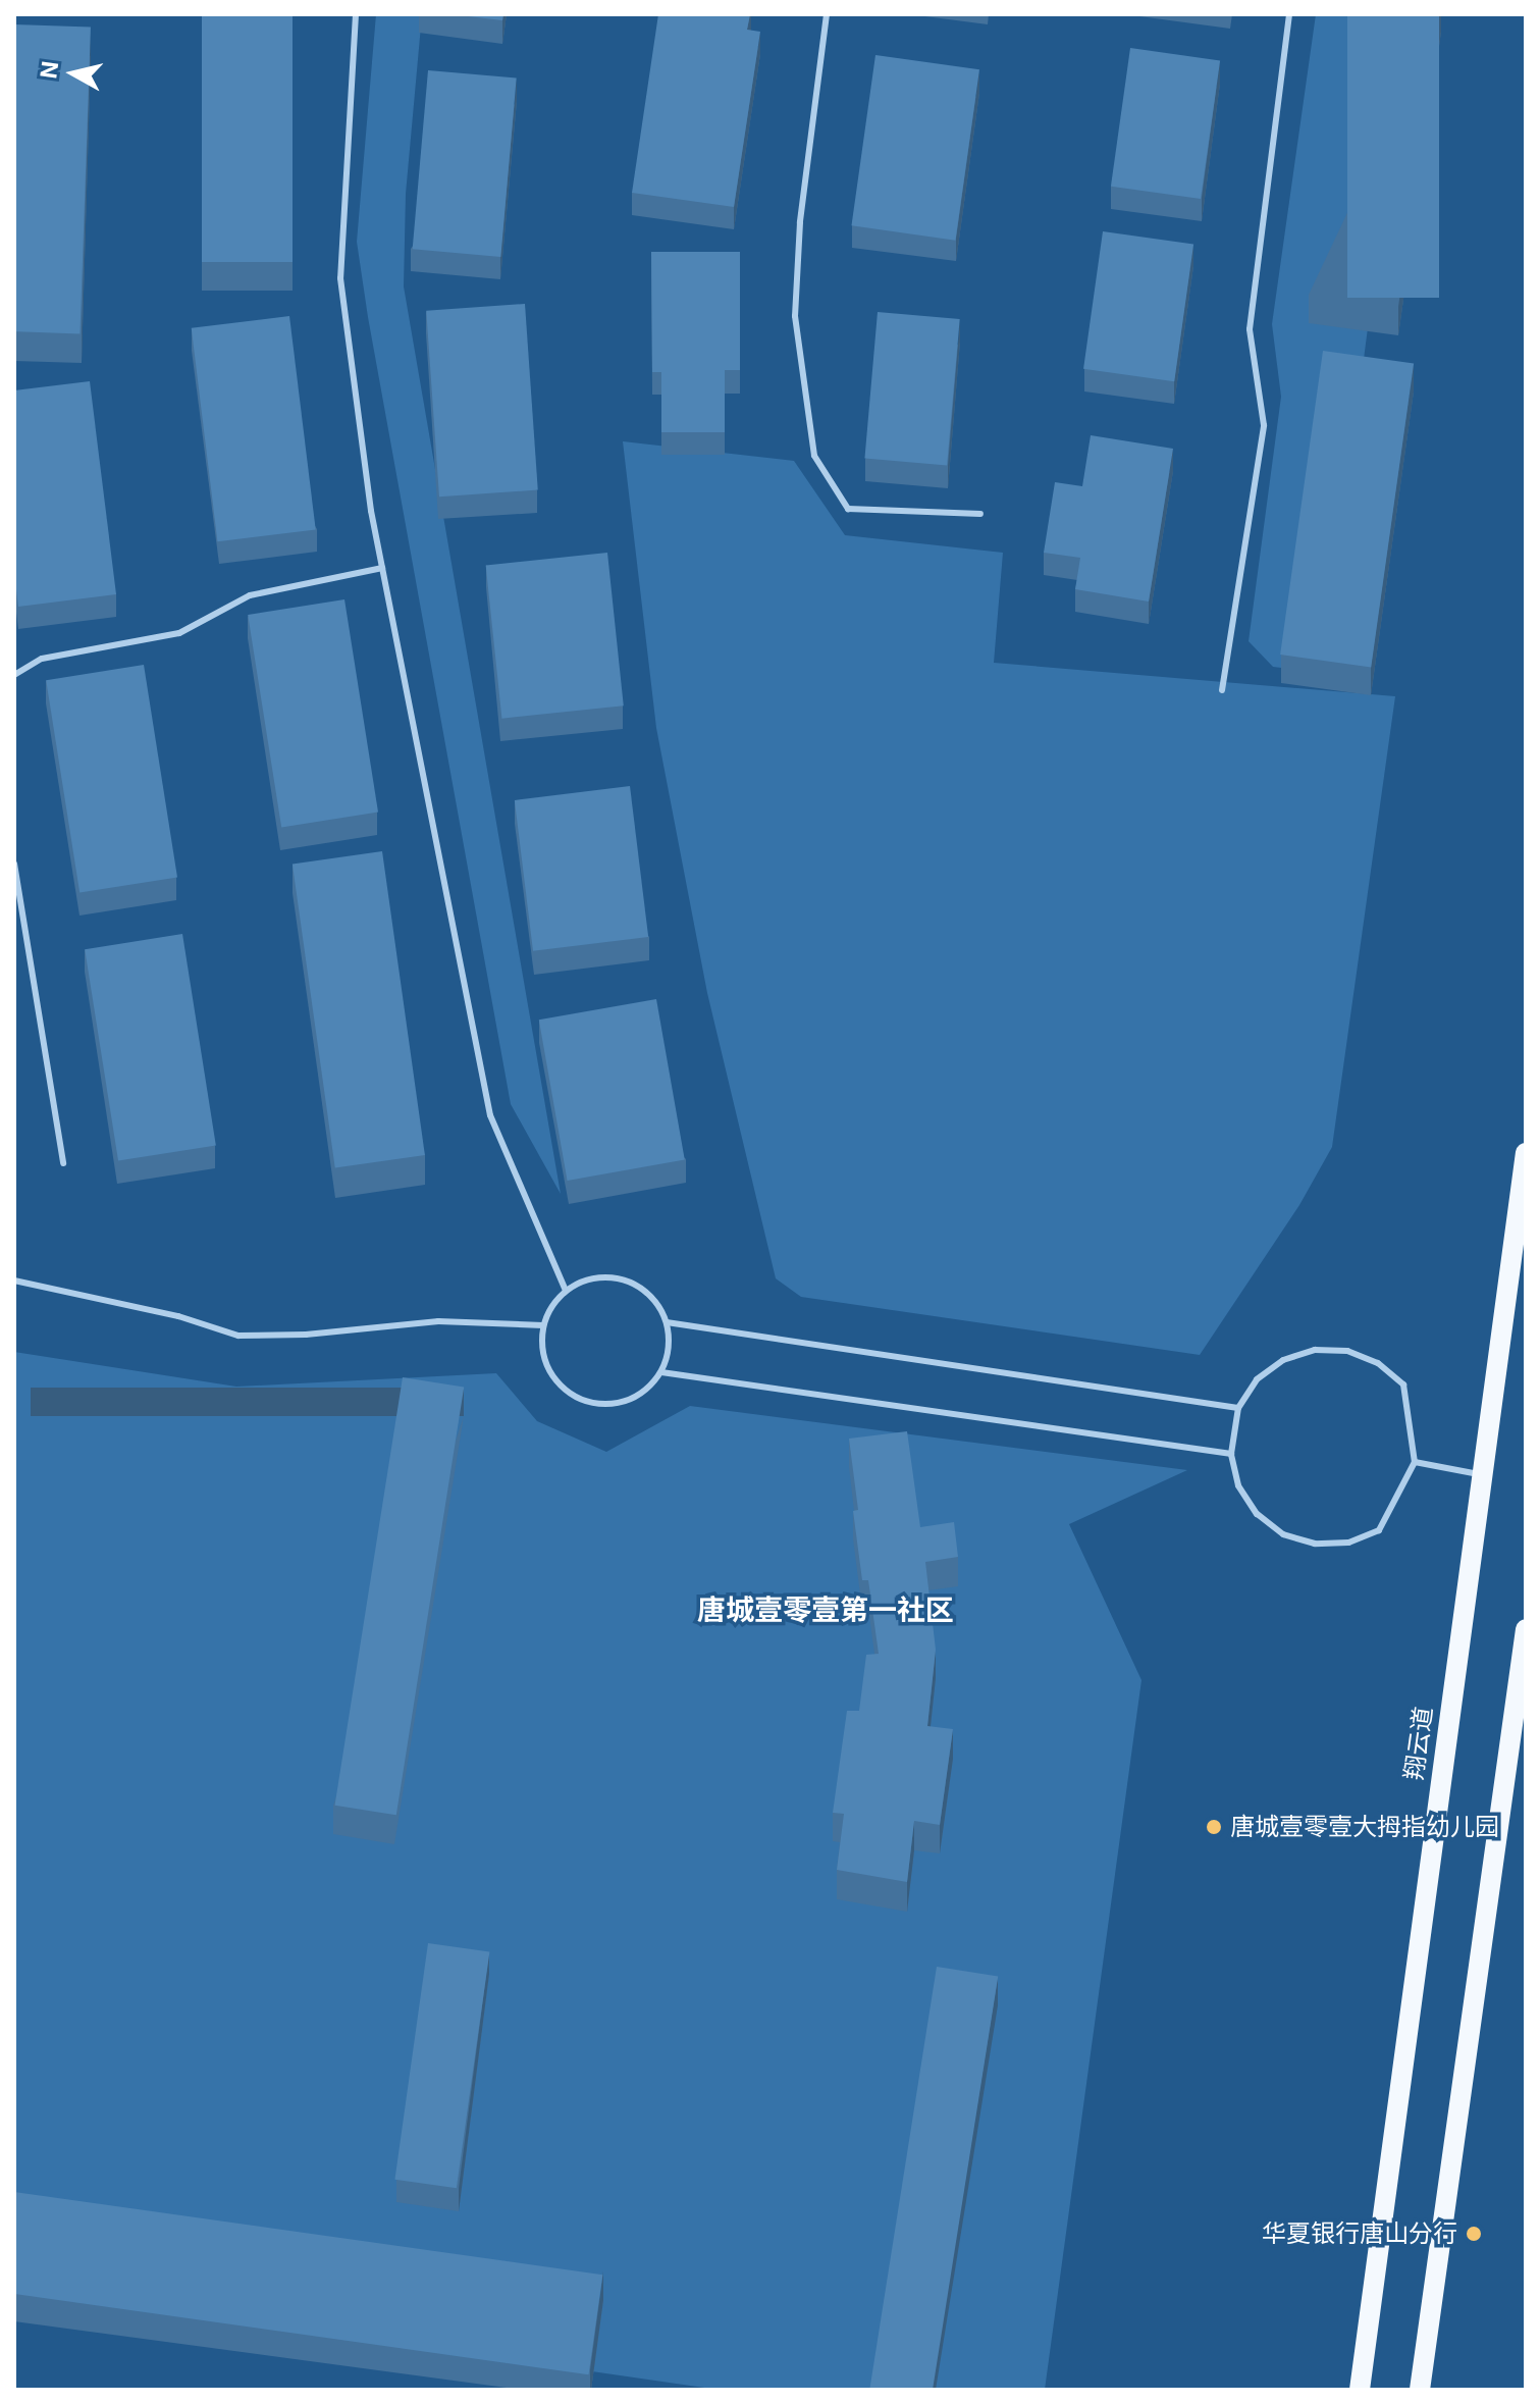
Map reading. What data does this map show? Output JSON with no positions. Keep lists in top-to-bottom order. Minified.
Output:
{"streets":{"main road":["翔云道"]},"districts":["唐城壹零壹第一社区"],"places":["唐城壹零壹大拇指幼儿园","华夏银行唐山分行"],"north":"left"}
